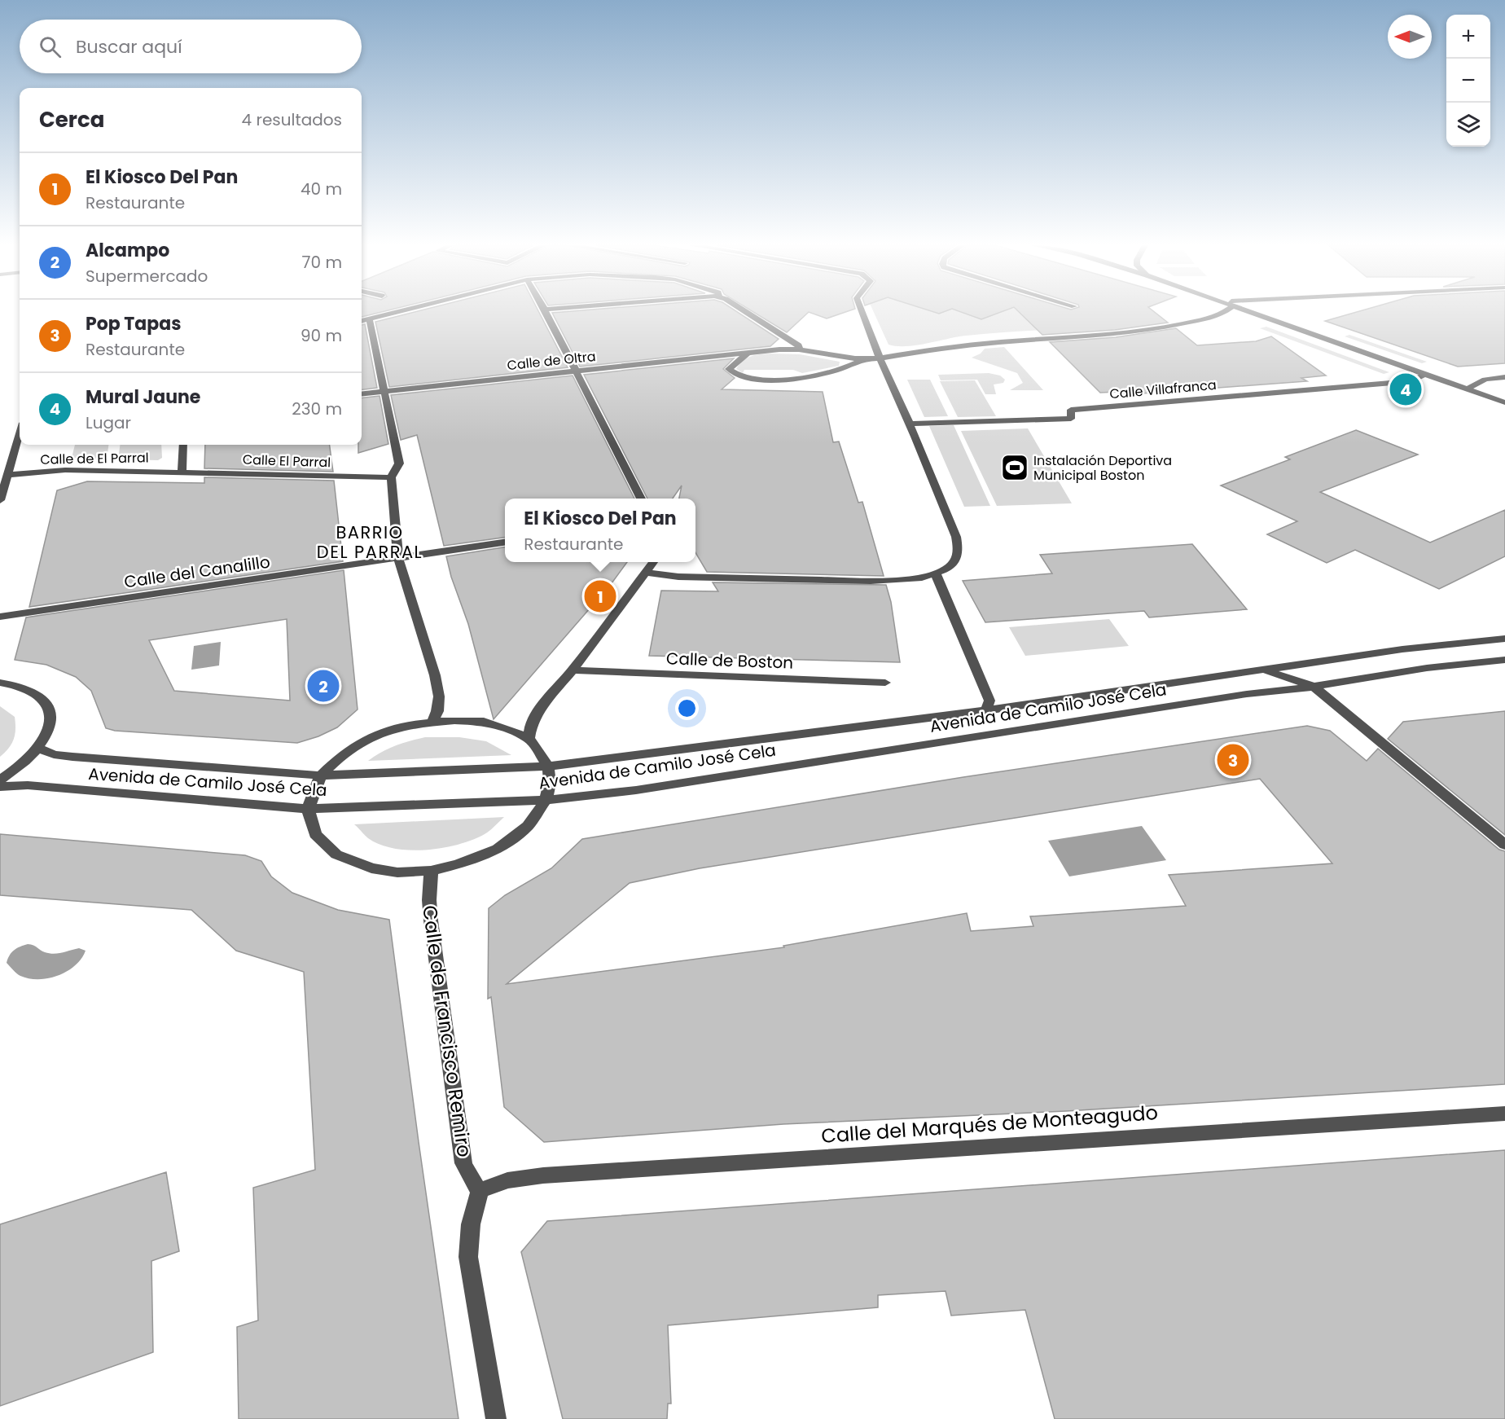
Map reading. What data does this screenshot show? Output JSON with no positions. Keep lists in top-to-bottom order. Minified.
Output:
{"streets":{"street":["Calle de Oltra","Calle Villafranca","Calle de El Parral","Calle El Parral","Calle del Canalillo","Calle de Boston","Avenida de Camilo José Cela","Calle de Francisco Remiro","Calle del Marqués de Monteagudo"]},"crossings":[["Calle de El Parral","Calle El Parral"],["Calle de Francisco Remiro","Calle del Marqués de Monteagudo"]],"districts":["BARRIO DEL PARRAL"],"places":{"sports":["Instalación Deportiva Municipal Boston"]},"north":"left","page":{"map_buttons":["+","−"],"search":"Buscar aquí","heading":["Cerca","4 resultados"],"list":[{"mark":"1","name":"El Kiosco Del Pan","note":"Restaurante","value":"40 m"},{"mark":"2","name":"Alcampo","note":"Supermercado","value":"70 m"},{"mark":"3","name":"Pop Tapas","note":"Restaurante","value":"90 m"},{"mark":"4","name":"Mural Jaune","note":"Lugar","value":"230 m"}],"pins":["4","1","2","3"],"popup":["El Kiosco Del Pan","Restaurante"]}}
